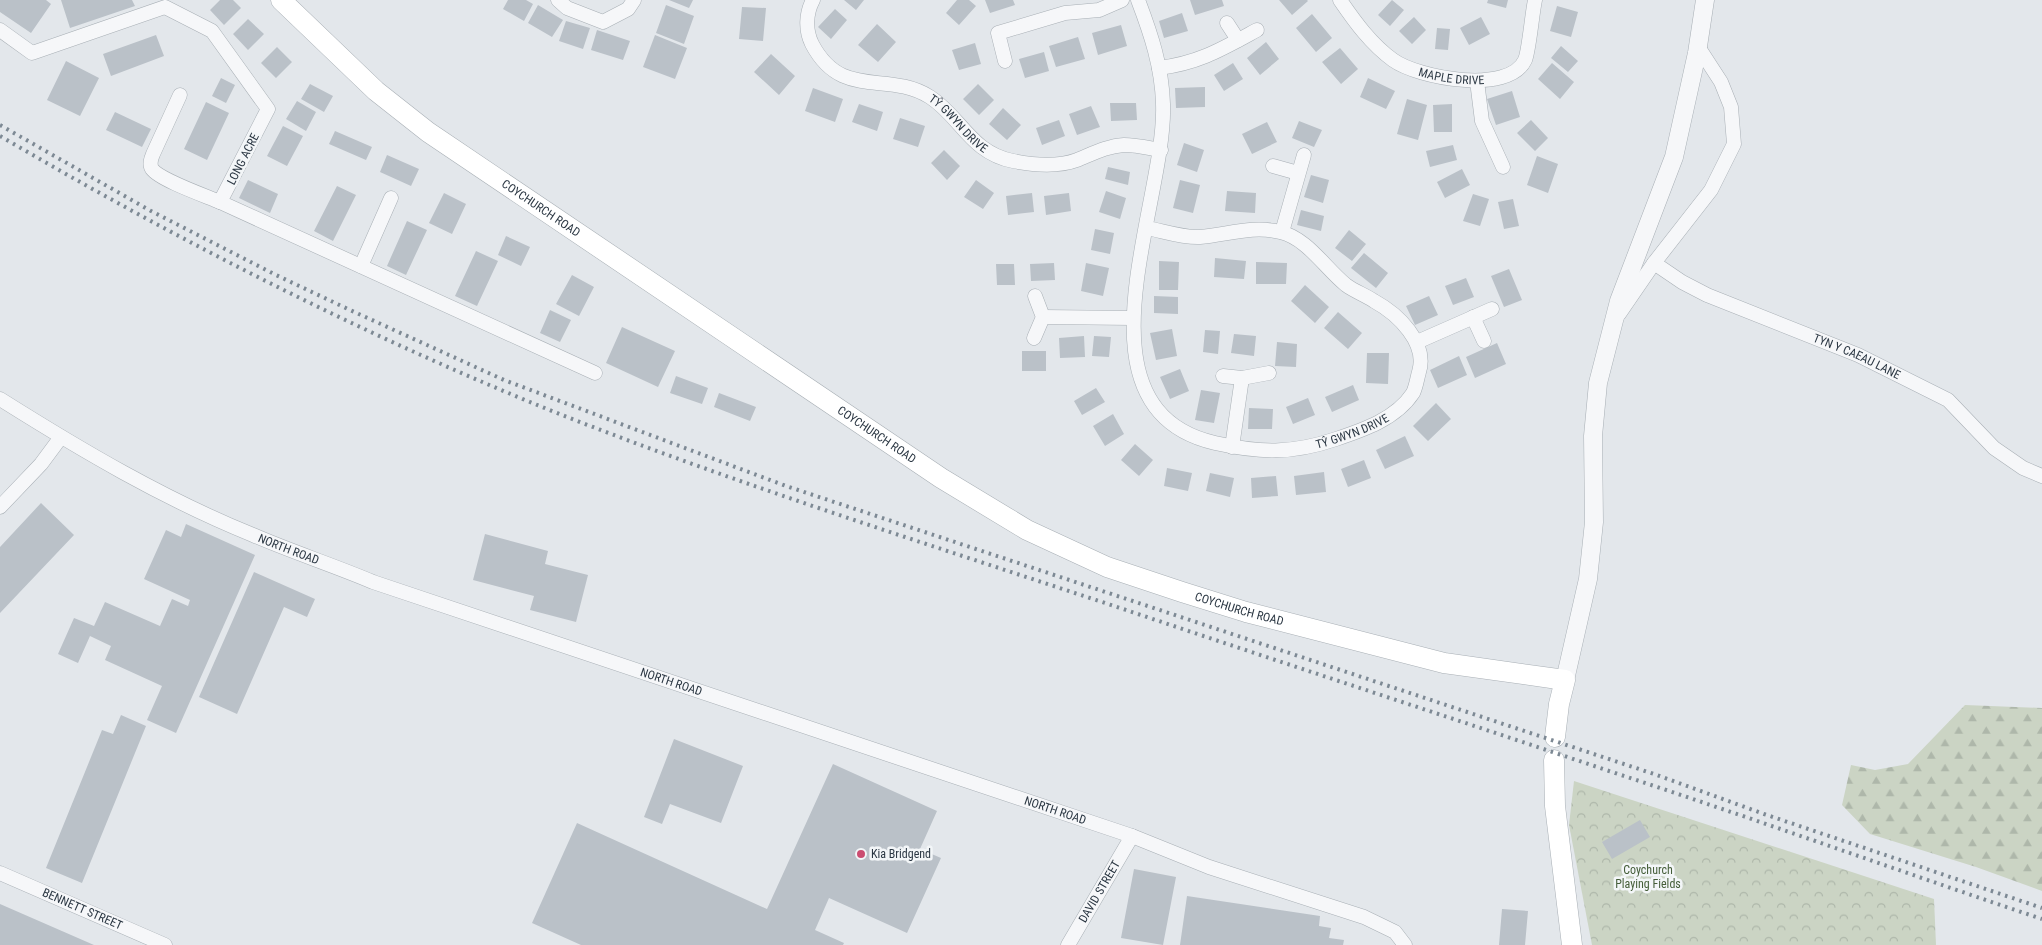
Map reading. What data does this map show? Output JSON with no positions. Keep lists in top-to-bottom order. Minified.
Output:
{"streets":{"main road":["COYCHURCH ROAD"],"street":["MAPLE DRIVE","TŶ GWYN DRIVE","LONG ACRE","TYN Y CAEAU LANE","NORTH ROAD","DAVID STREET","BENNETT STREET"]},"crossings":[["NORTH ROAD","DAVID STREET"]],"parks":["Coychurch Playing Fields"],"places":["Kia Bridgend"]}
